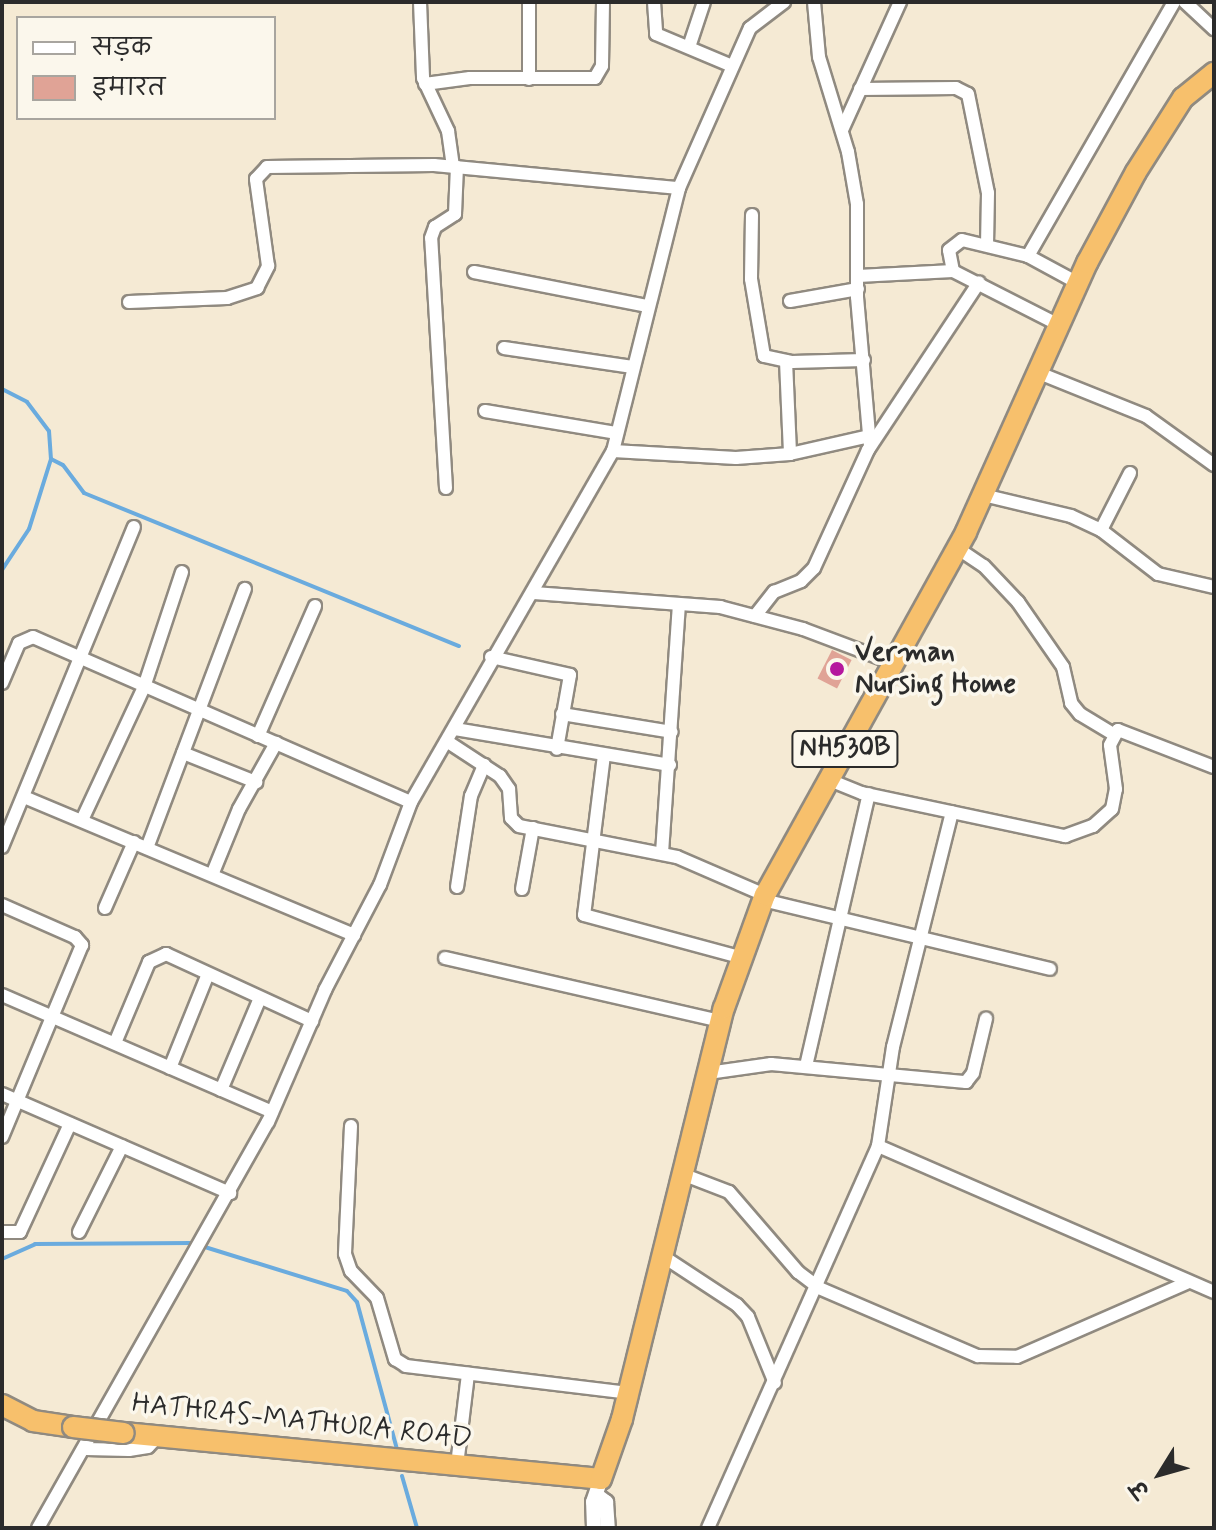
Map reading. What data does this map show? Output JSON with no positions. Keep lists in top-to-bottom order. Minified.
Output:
{"streets":{"highway":["NH530B","HATHRAS-MATHURA ROAD"]},"crossings":[["NH530B","HATHRAS-MATHURA ROAD"]],"places":["Verman Nursing Home"],"legend":["सड़क","इमारत"],"north":"bottom left"}
